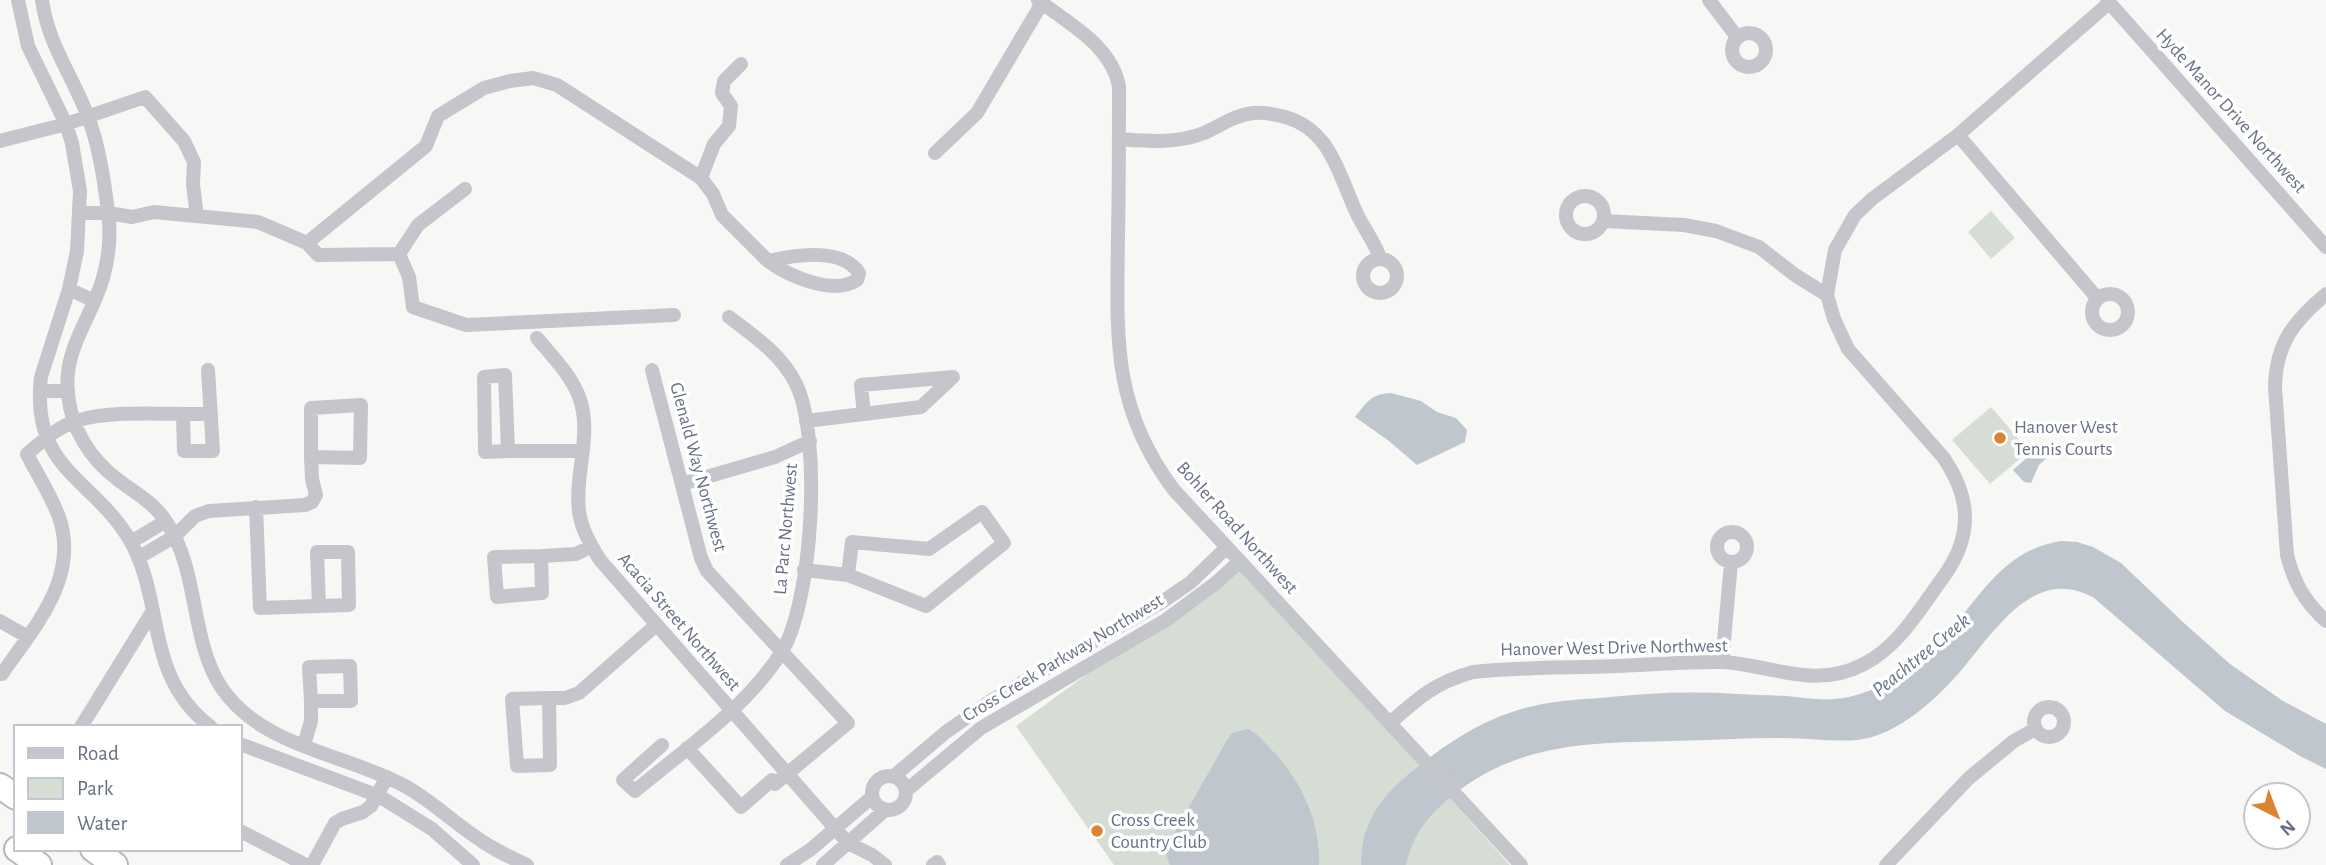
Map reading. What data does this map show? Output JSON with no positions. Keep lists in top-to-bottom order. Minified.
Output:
{"streets":{"street":["Hyde Manor Drive Northwest","Glenald Way Northwest","Bohler Road Northwest","La Parc Northwest","Acacia Street Northwest","Hanover West Drive Northwest","Cross Creek Parkway Northwest"]},"crossings":[["Hyde Manor Drive Northwest","Hanover West Drive Northwest"],["Glenald Way Northwest","La Parc Northwest"],["Glenald Way Northwest","Acacia Street Northwest"],["Bohler Road Northwest","Hanover West Drive Northwest"],["Bohler Road Northwest","Cross Creek Parkway Northwest"],["La Parc Northwest","Acacia Street Northwest"]],"water":["Peachtree Creek"],"places":["Hanover West Tennis Courts","Cross Creek Country Club"],"legend":["Road","Park","Water"],"north":"bottom right"}
